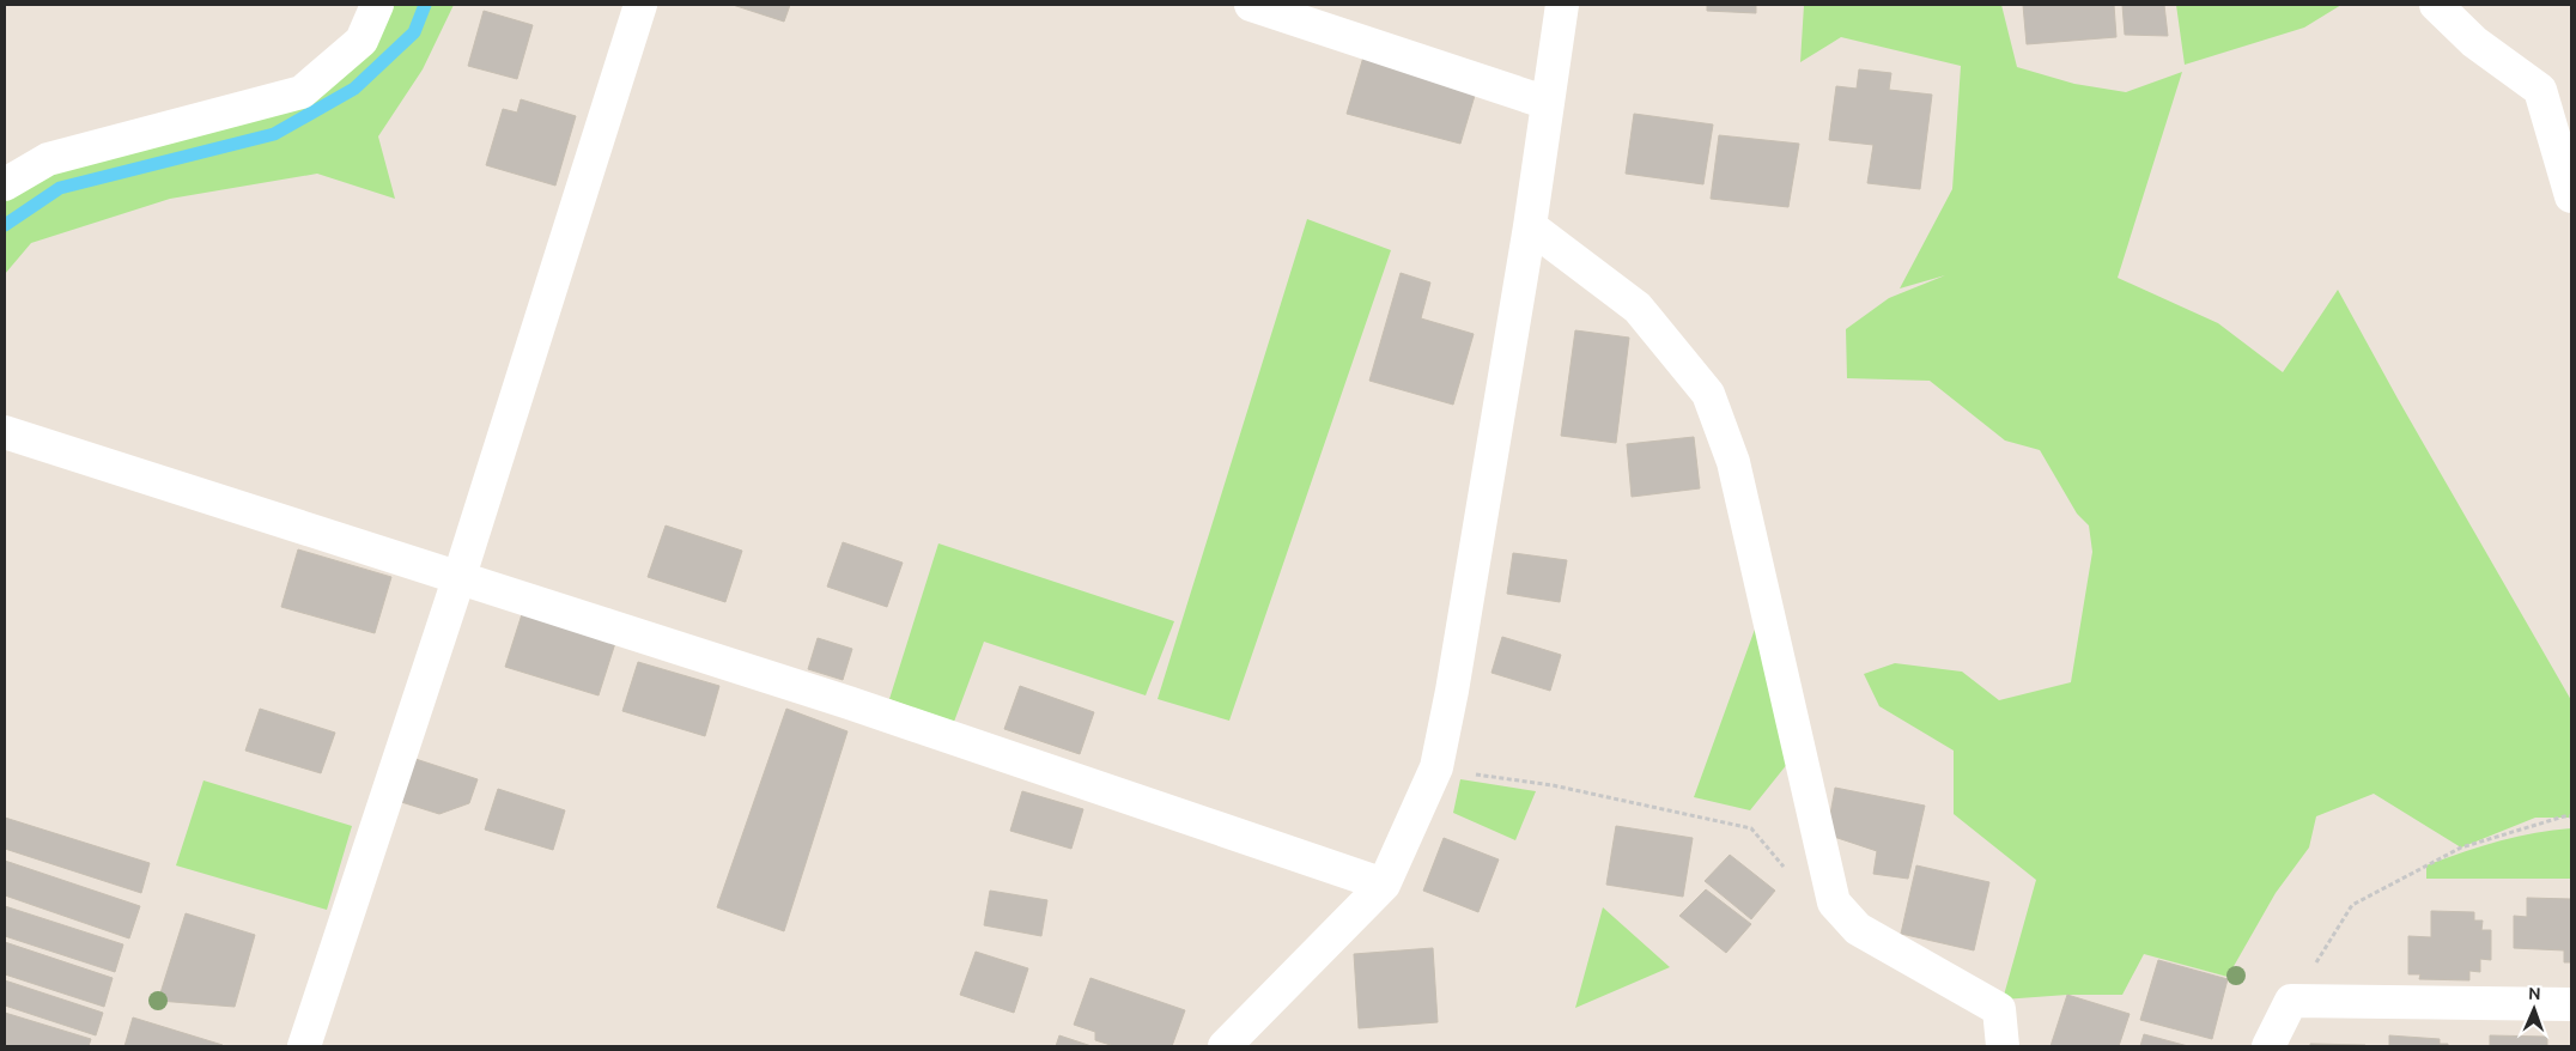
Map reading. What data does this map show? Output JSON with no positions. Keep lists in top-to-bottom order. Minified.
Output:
{"north":"top"}
